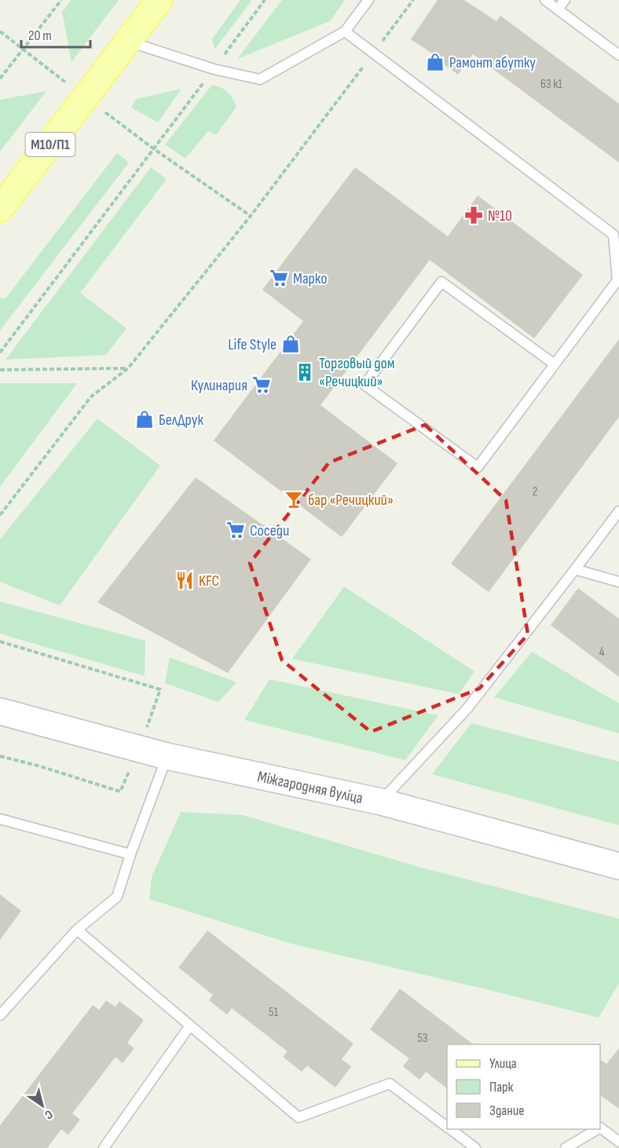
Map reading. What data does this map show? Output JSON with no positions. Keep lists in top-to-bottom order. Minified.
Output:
{"streets":{"main road":["М10/П1","Міжгародняя вуліца"]},"places":{"shop":["Рамонт абутку","Life Style","БелДрук"],"pharmacy":["№10"],"supermarket":["Марко","Кулинария","Соседи"],"building":["Торговый дом «Речицкий»"],"bar":["бар «Речицкий»"],"restaurant":["KFC"]},"house_numbers":["63 к1","2","4","51","53"],"legend":["Улица","Парк","Здание"],"scale_bar":"20 m","north":"bottom right"}
